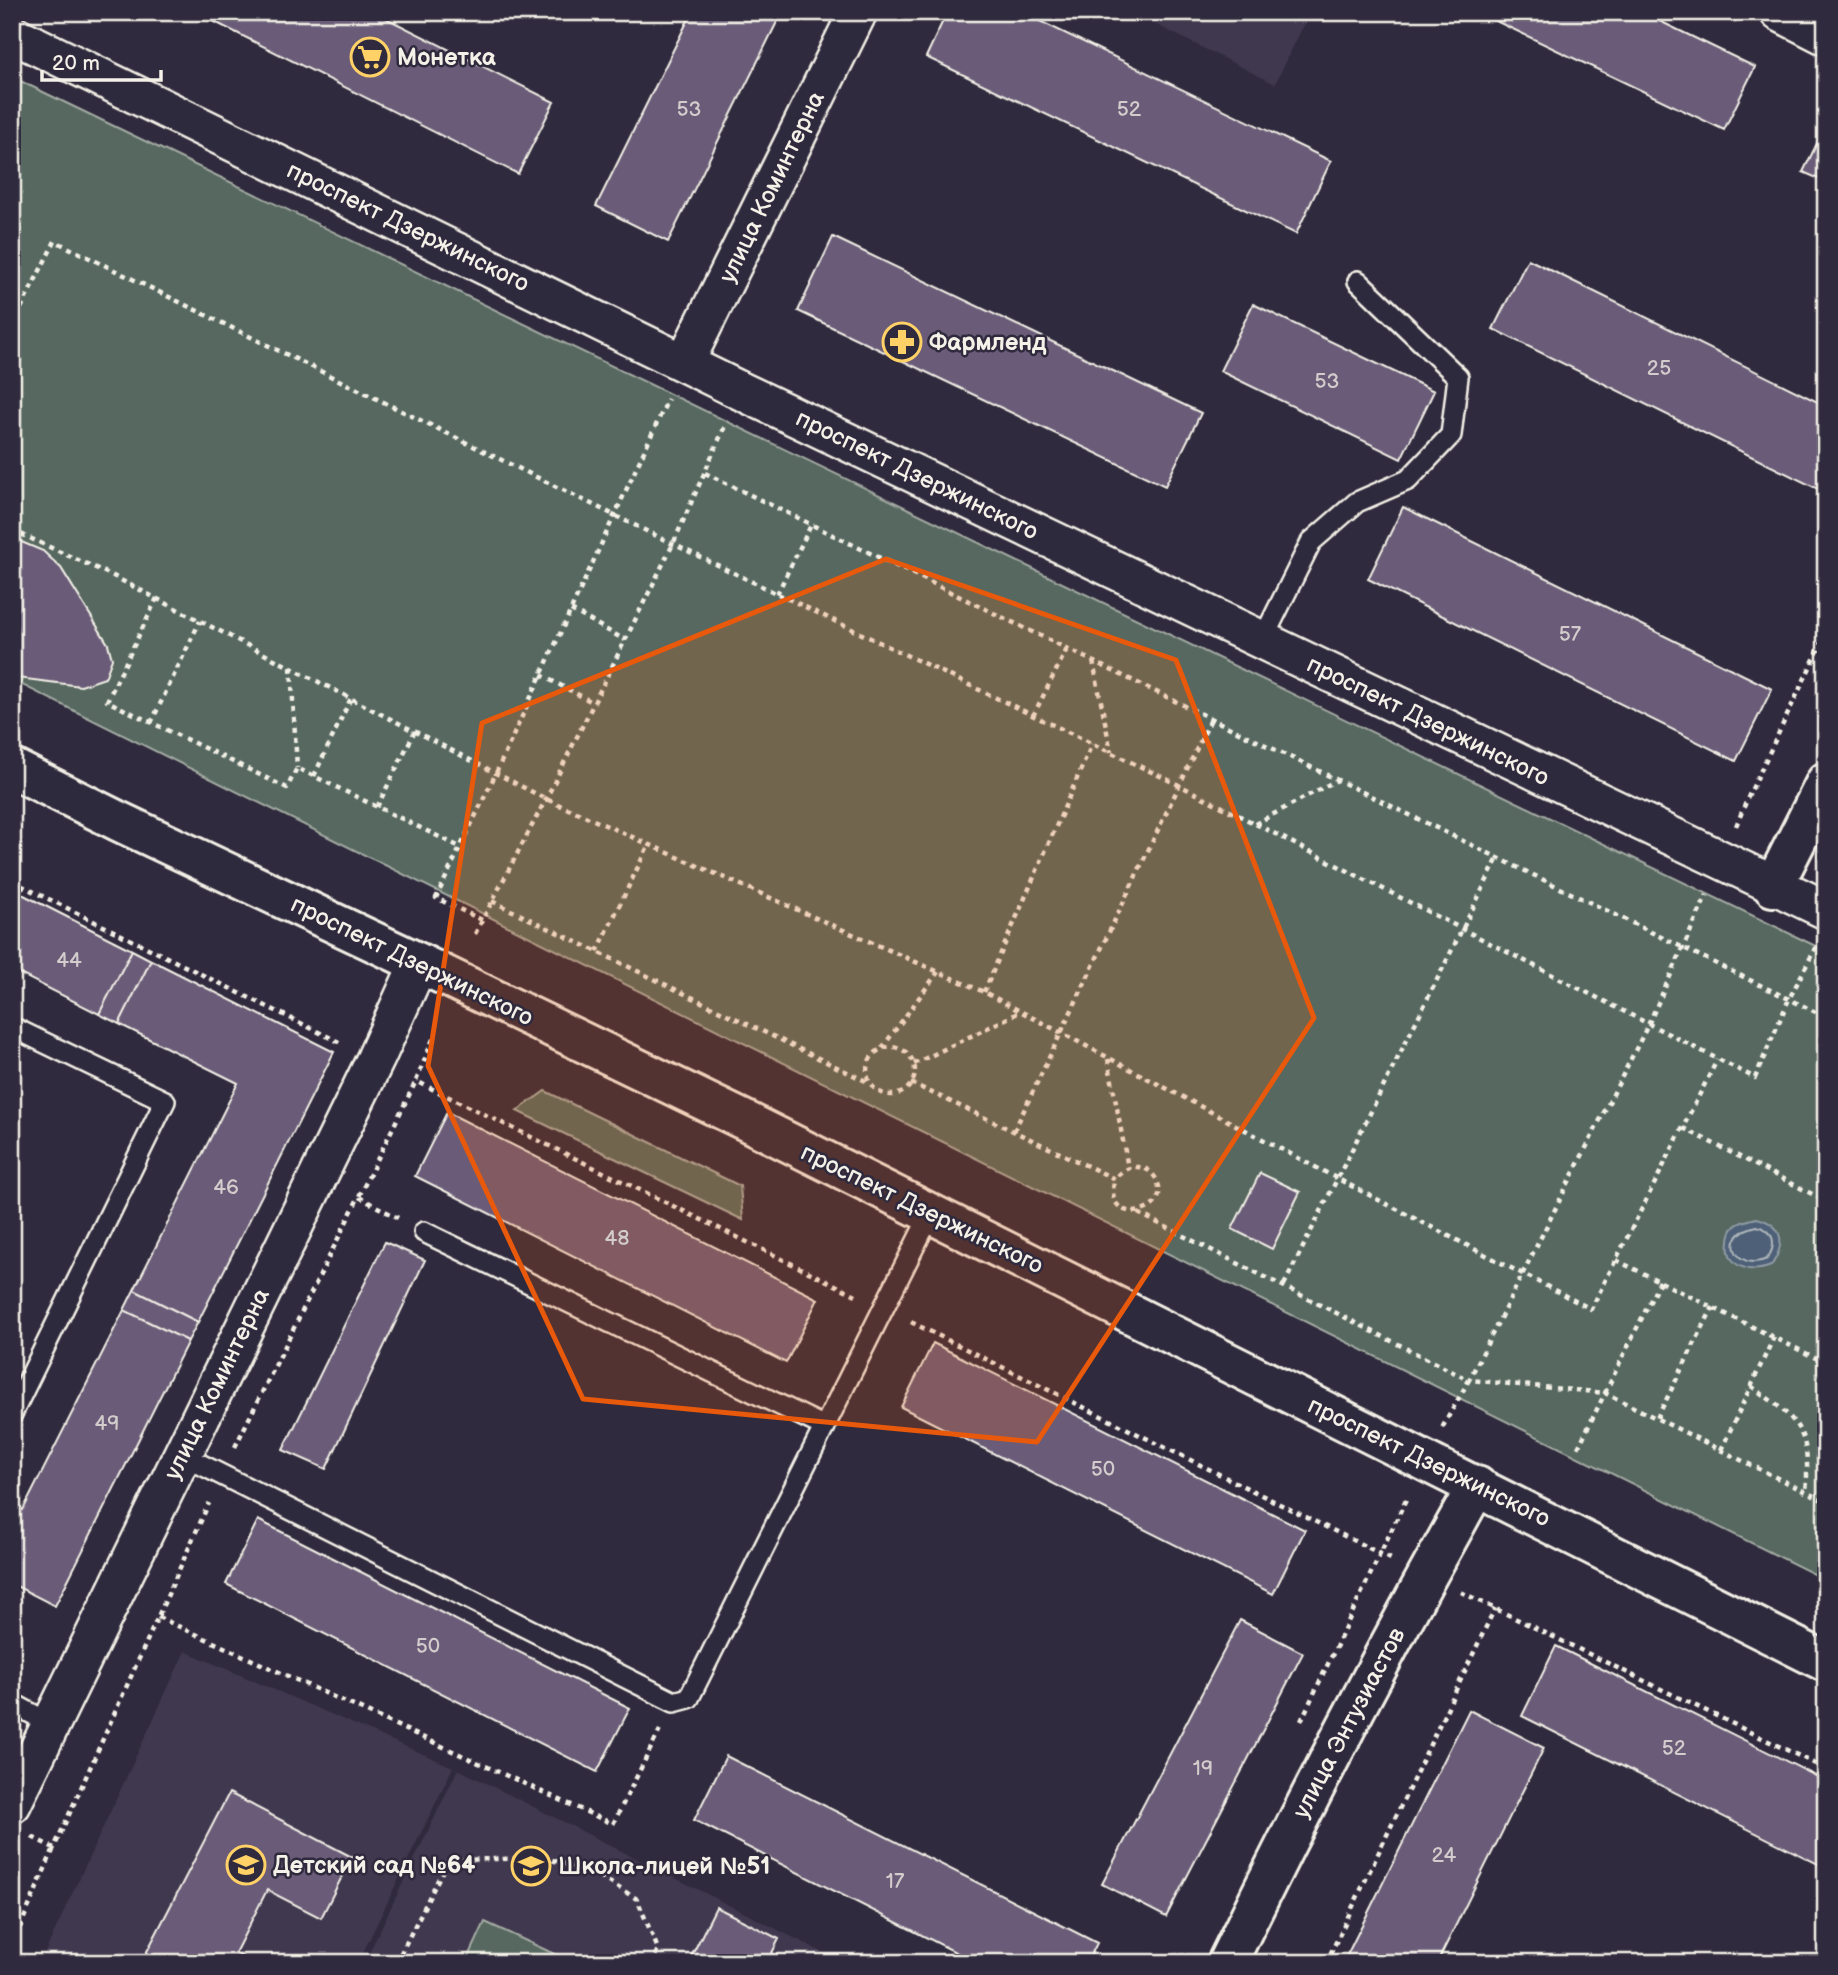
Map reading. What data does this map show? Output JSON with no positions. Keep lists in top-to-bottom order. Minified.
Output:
{"streets":{"street":["улица Коминтерна","проспект Дзержинского","улица Энтузиастов"]},"crossings":[["улица Коминтерна","проспект Дзержинского"],["проспект Дзержинского","улица Энтузиастов"]],"places":{"supermarket":["Монетка"],"pharmacy":["Фармленд"],"school or university":["Детский сад №64","Школа-лицей №51"]},"house_numbers":["53","52","25","53","57","44","46","48","49","50","50","52","19","24","17"],"scale_bar":"20 m"}
